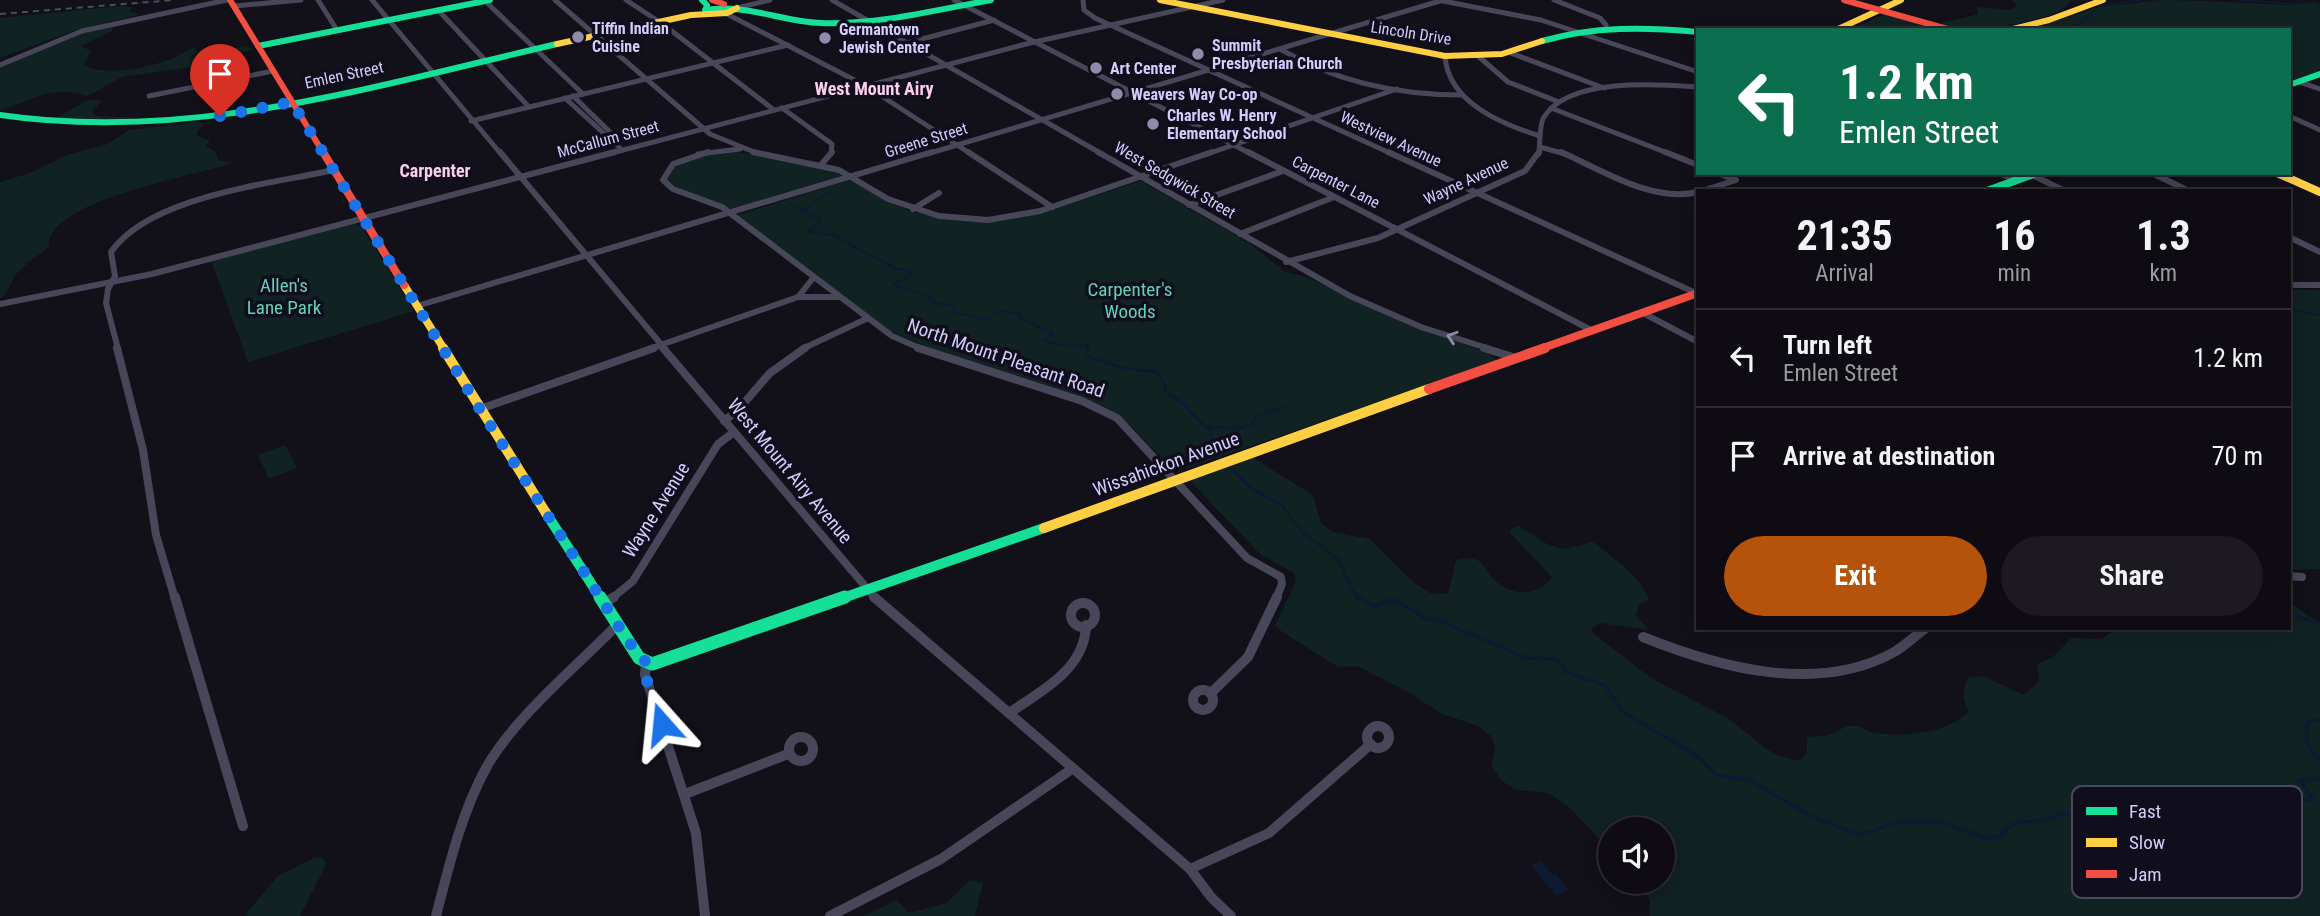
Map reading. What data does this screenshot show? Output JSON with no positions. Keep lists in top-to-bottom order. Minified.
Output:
{"streets":{"main road":["Lincoln Drive","Emlen Street","Wissahickon Avenue"],"street":["McCallum Street","Westview Avenue","Greene Street","West Sedgwick Street","Wayne Avenue","Carpenter Lane","North Mount Pleasant Road","West Mount Airy Avenue"]},"crossings":[["Lincoln Drive","McCallum Street"],["Lincoln Drive","Greene Street"],["Emlen Street","West Mount Airy Avenue"],["McCallum Street","Westview Avenue"],["McCallum Street","West Sedgwick Street"],["McCallum Street","Carpenter Lane"],["McCallum Street","West Mount Airy Avenue"],["Westview Avenue","Greene Street"],["Westview Avenue","Wayne Avenue"],["Greene Street","West Sedgwick Street"],["Greene Street","Carpenter Lane"],["Greene Street","North Mount Pleasant Road"],["Greene Street","West Mount Airy Avenue"],["West Sedgwick Street","Wayne Avenue"],["West Sedgwick Street","Wissahickon Avenue"],["Wayne Avenue","Carpenter Lane"],["Wayne Avenue","West Mount Airy Avenue"],["Carpenter Lane","Wissahickon Avenue"],["North Mount Pleasant Road","Wissahickon Avenue"],["Wissahickon Avenue","West Mount Airy Avenue"]],"districts":["West Mount Airy","Carpenter"],"parks":["Allen's Lane Park","Carpenter's Woods"],"places":["Tiffin Indian Cuisine","Germantown Jewish Center","Summit Presbyterian Church","Art Center","Weavers Way Co‑op","Charles W. Henry Elementary School"],"legend":["Fast","Slow","Jam"],"page":{"turn":["1.2 km","Emlen Street"],"eta":["21:35","Arrival","16","min","1.3","km"],"list":[{"name":"Turn left","note":"Emlen Street","value":"1.2 km"},{"name":"Arrive at destination","value":"70 m"}],"buttons":["Exit","Share"]}}
